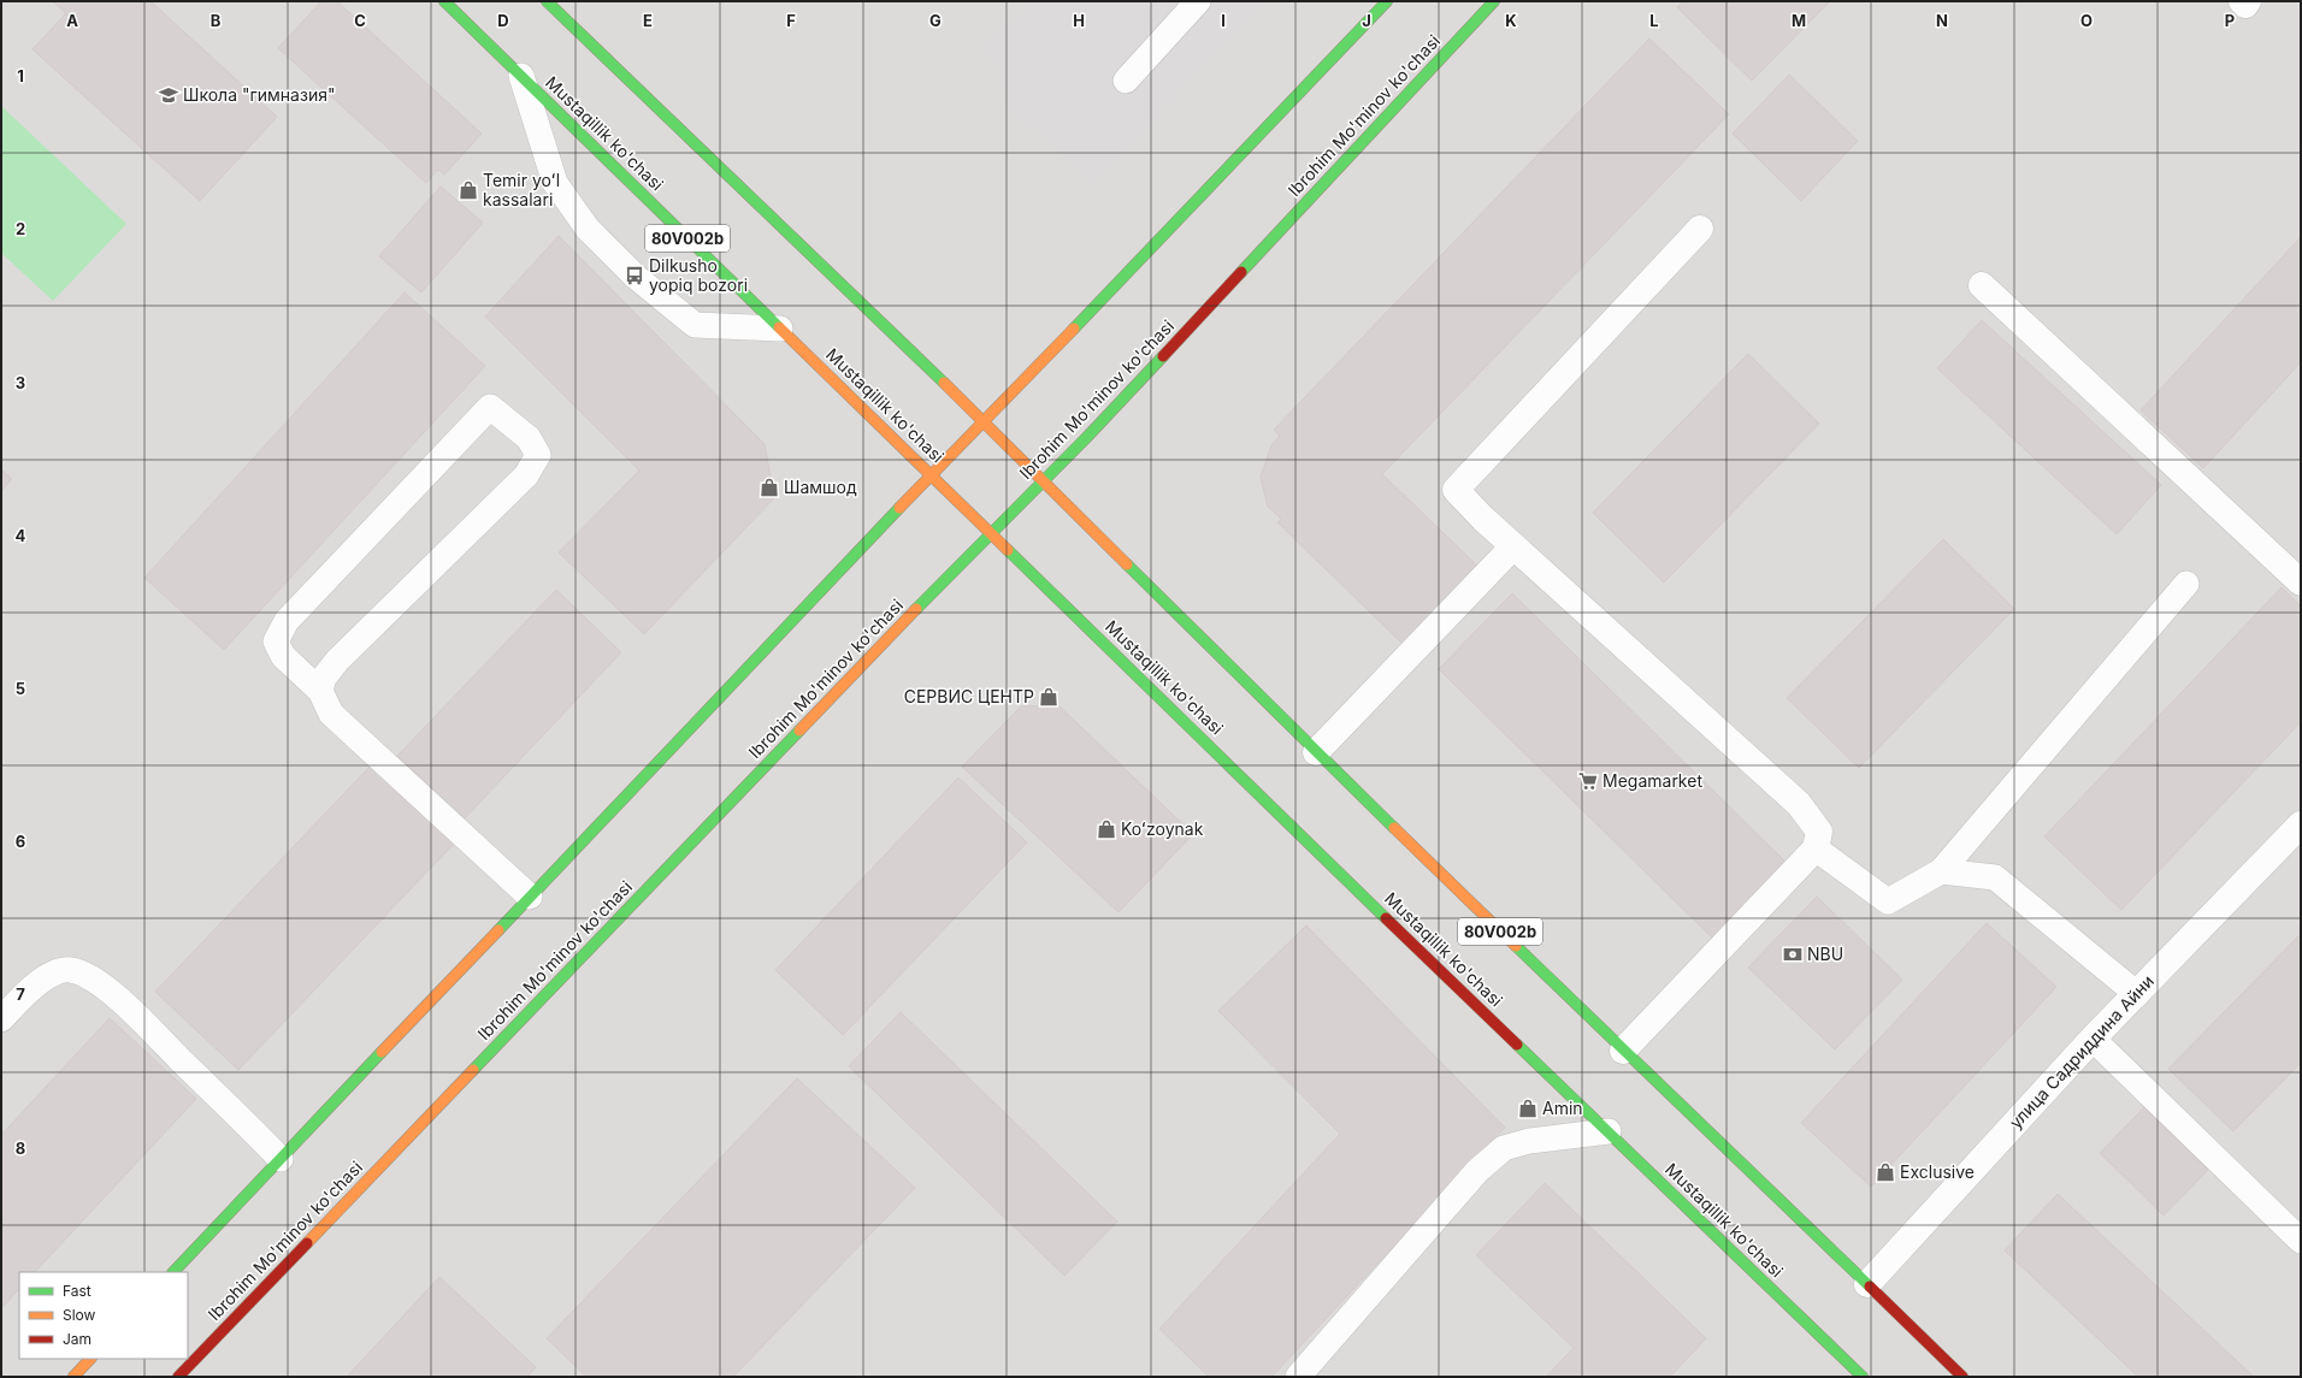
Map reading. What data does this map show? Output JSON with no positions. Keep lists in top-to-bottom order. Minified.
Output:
{"streets":{"main road":["Ibrohim Mo'minov ko'chasi","Mustaqillik ko'chasi","80V002b"],"street":["улица Садриддина Айни"]},"crossings":[["Ibrohim Mo'minov ko'chasi","Mustaqillik ko'chasi"],["Ibrohim Mo'minov ko'chasi","80V002b"],["80V002b","улица Садриддина Айни"]],"places":{"school or university":["Школа \"гимназия\""],"shop":["Temir yoʻl kassalari","Шамшод","СЕРВИС ЦЕНТР","Koʻzoynak","Amin","Exclusive"],"bus stop":["Dilkusho yopiq bozori"],"supermarket":["Megamarket"],"bank":["NBU"]},"legend":["Fast","Slow","Jam"],"grid":{"columns":["A","B","C","D","E","F","G","H","I","J","K","L","M","N","O","P"],"rows":["1","2","3","4","5","6","7","8"]}}
